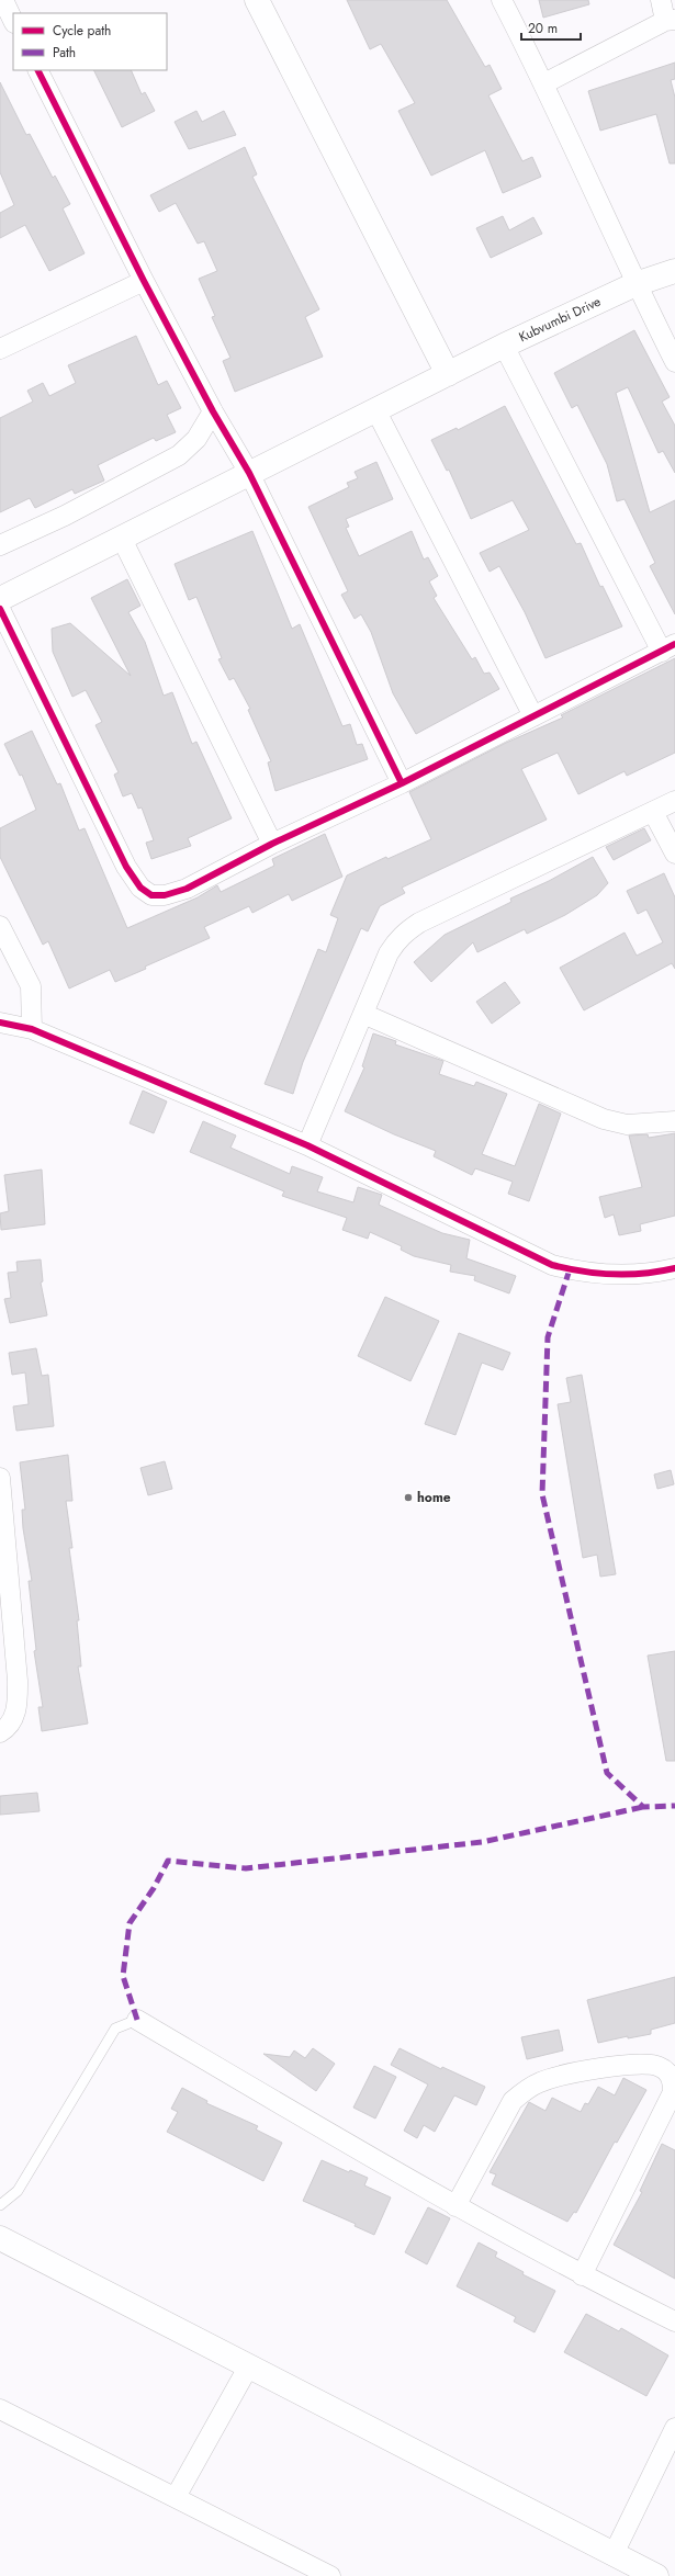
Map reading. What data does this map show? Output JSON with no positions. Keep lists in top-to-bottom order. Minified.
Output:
{"streets":{"street":["Kubvumbi Drive"]},"places":["home"],"legend":["Cycle path","Path"],"scale_bar":"20 m"}
